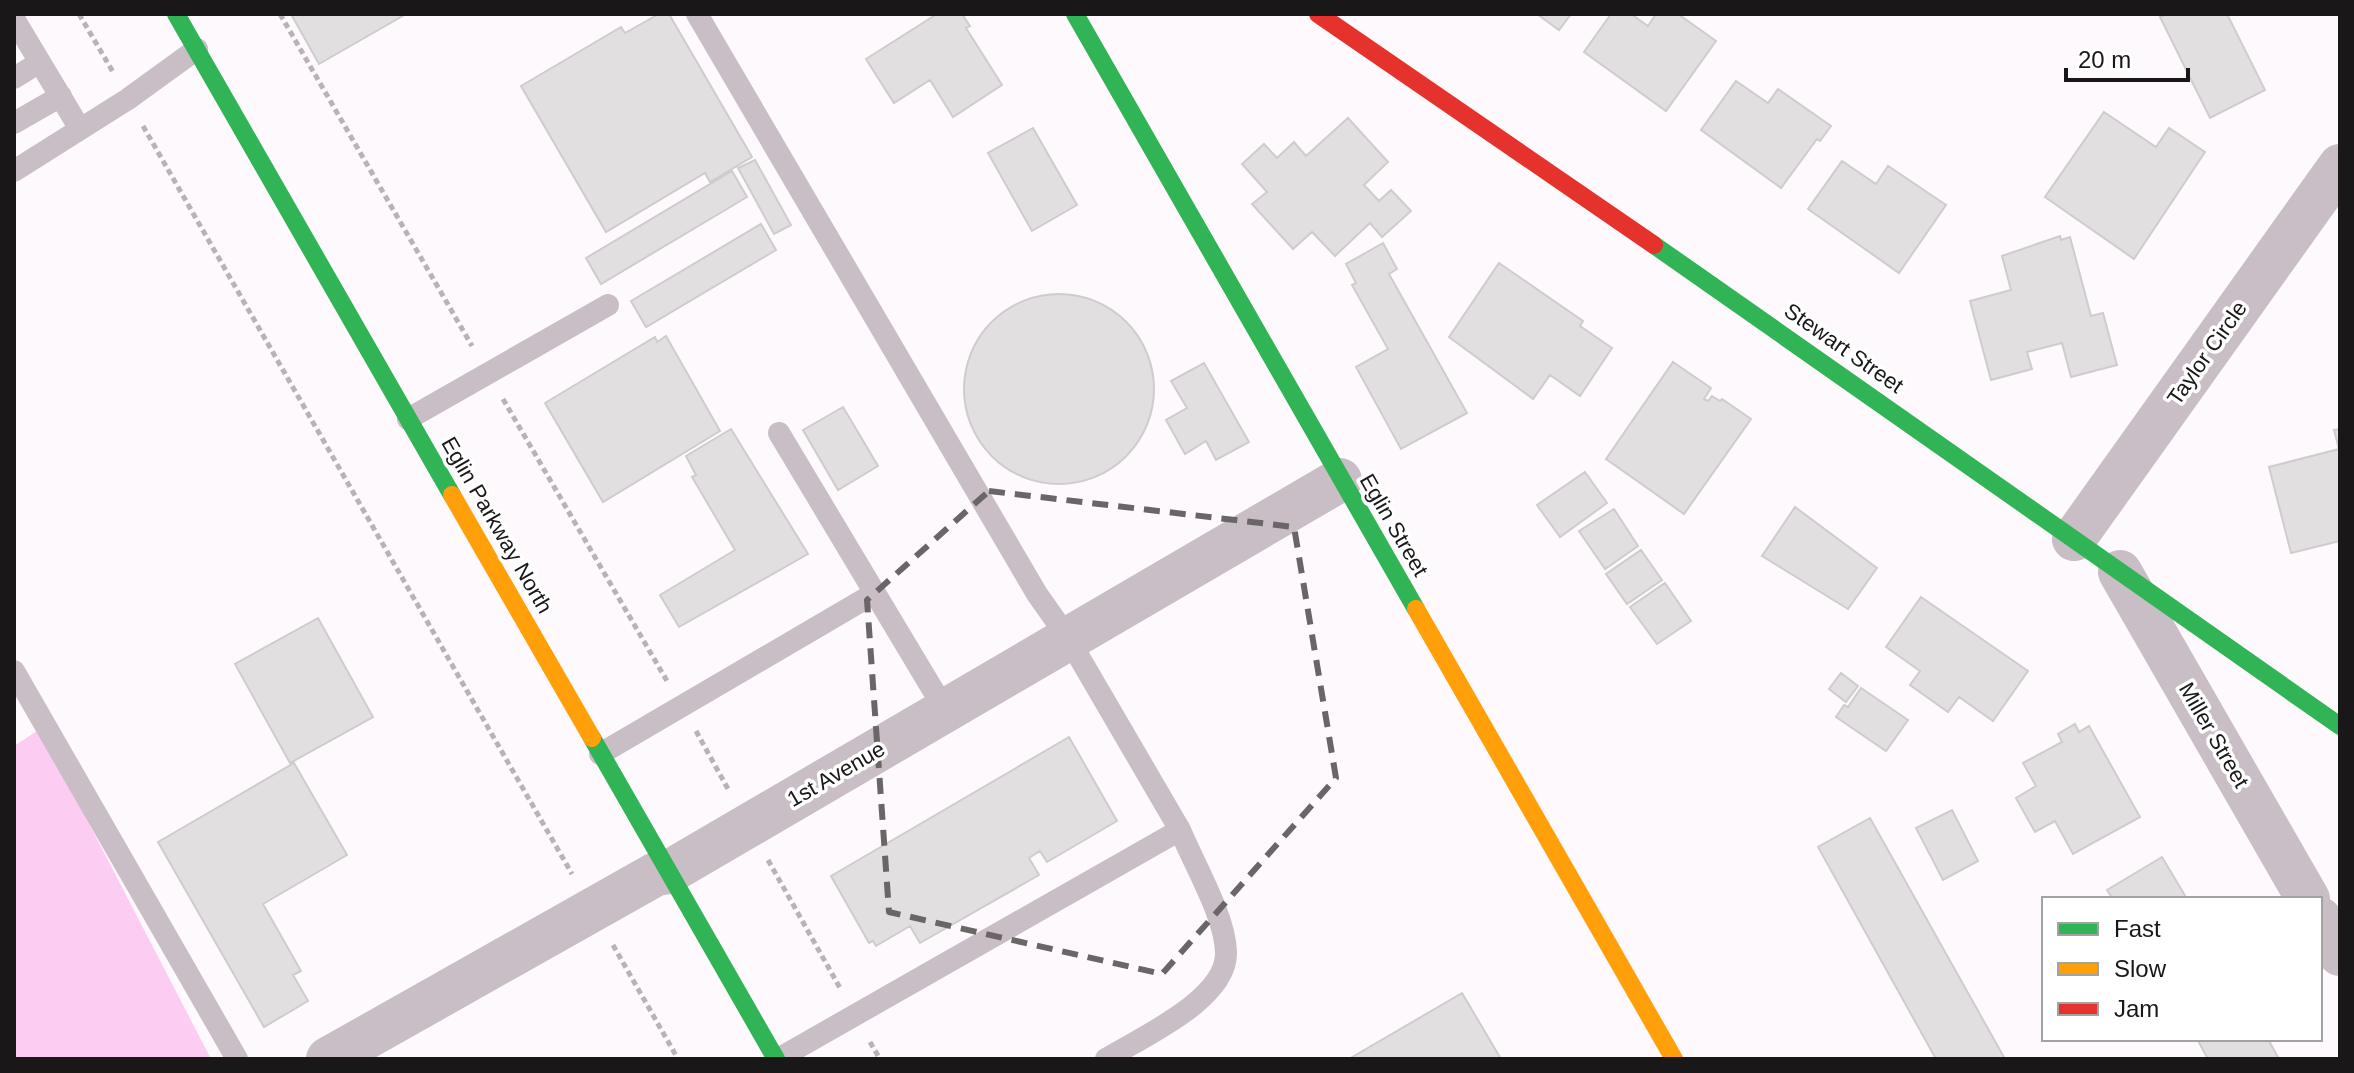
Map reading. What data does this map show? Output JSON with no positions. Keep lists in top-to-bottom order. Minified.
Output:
{"streets":{"main road":["Stewart Street","Eglin Parkway North","Eglin Street"],"street":["Taylor Circle","Miller Street","1st Avenue"]},"crossings":[["Stewart Street","Taylor Circle"],["Stewart Street","Miller Street"],["Eglin Parkway North","1st Avenue"],["Eglin Street","1st Avenue"]],"legend":["Fast","Slow","Jam"],"scale_bar":"20 m"}
